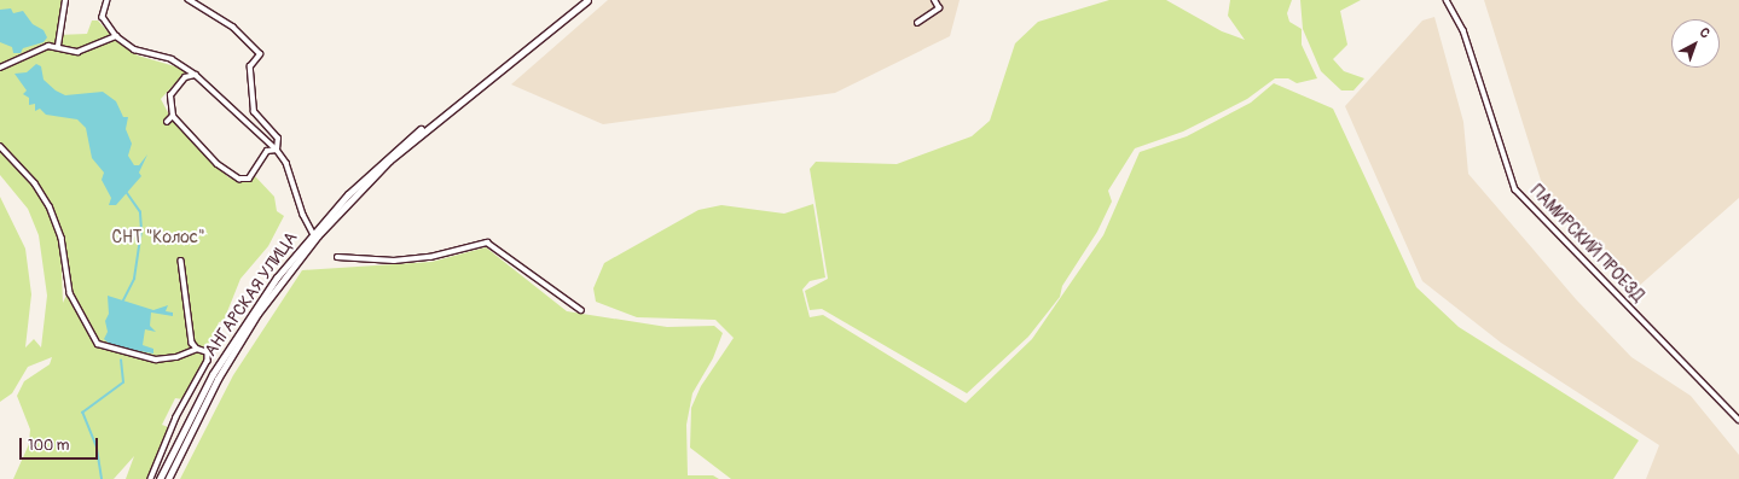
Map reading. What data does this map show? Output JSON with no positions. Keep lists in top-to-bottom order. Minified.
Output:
{"streets":{"main road":["АНГАРСКАЯ УЛИЦА"],"street":["ПАМИРСКИЙ ПРОЕЗД"]},"parks":["СНТ \"Колос\""],"scale_bar":"100 m","north":"top right"}
